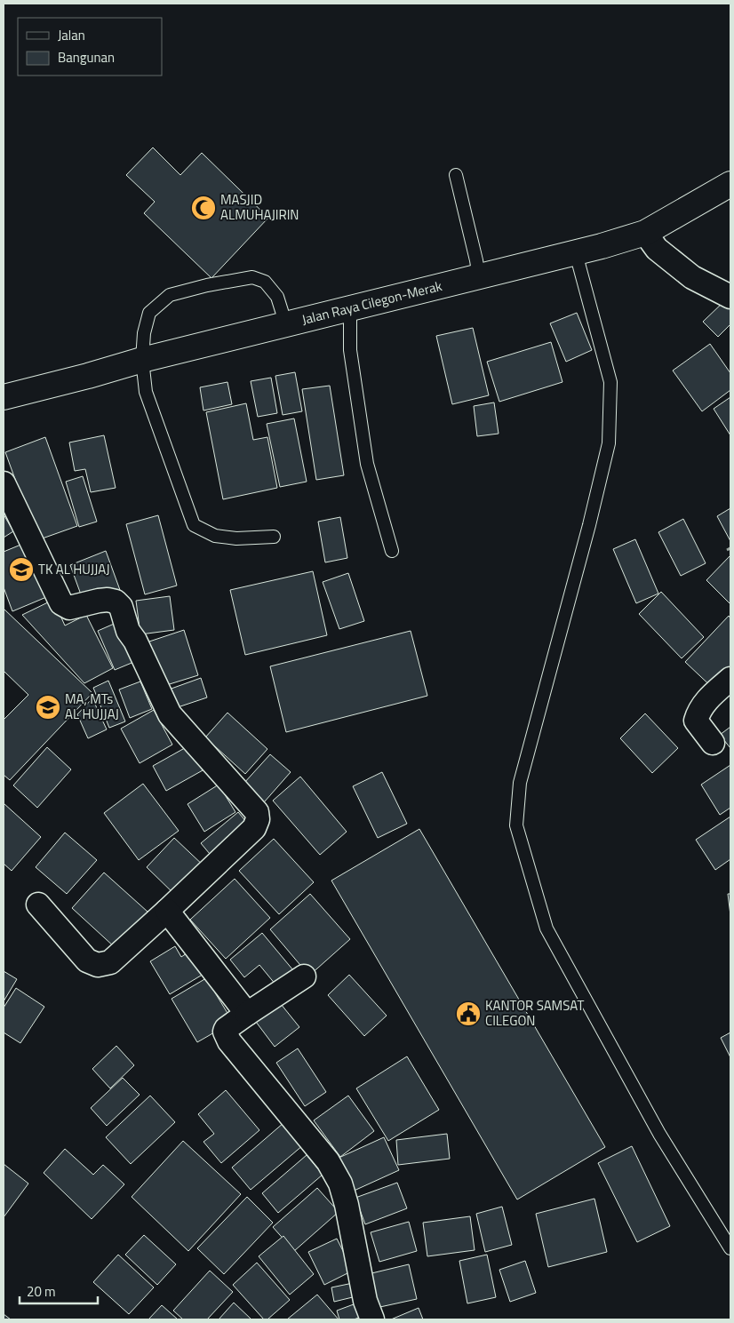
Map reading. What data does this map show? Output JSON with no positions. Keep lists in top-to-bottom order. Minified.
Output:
{"streets":{"highway":["Jalan Raya Cilegon-Merak"]},"places":{"mosque":["MASJID ALMUHAJIRIN"],"school or university":["TK AL HUJJAJ","MA, MTs AL HUJJAJ"],"public building":["KANTOR SAMSAT CILEGON"]},"legend":["Jalan","Bangunan"],"scale_bar":"20 m"}
